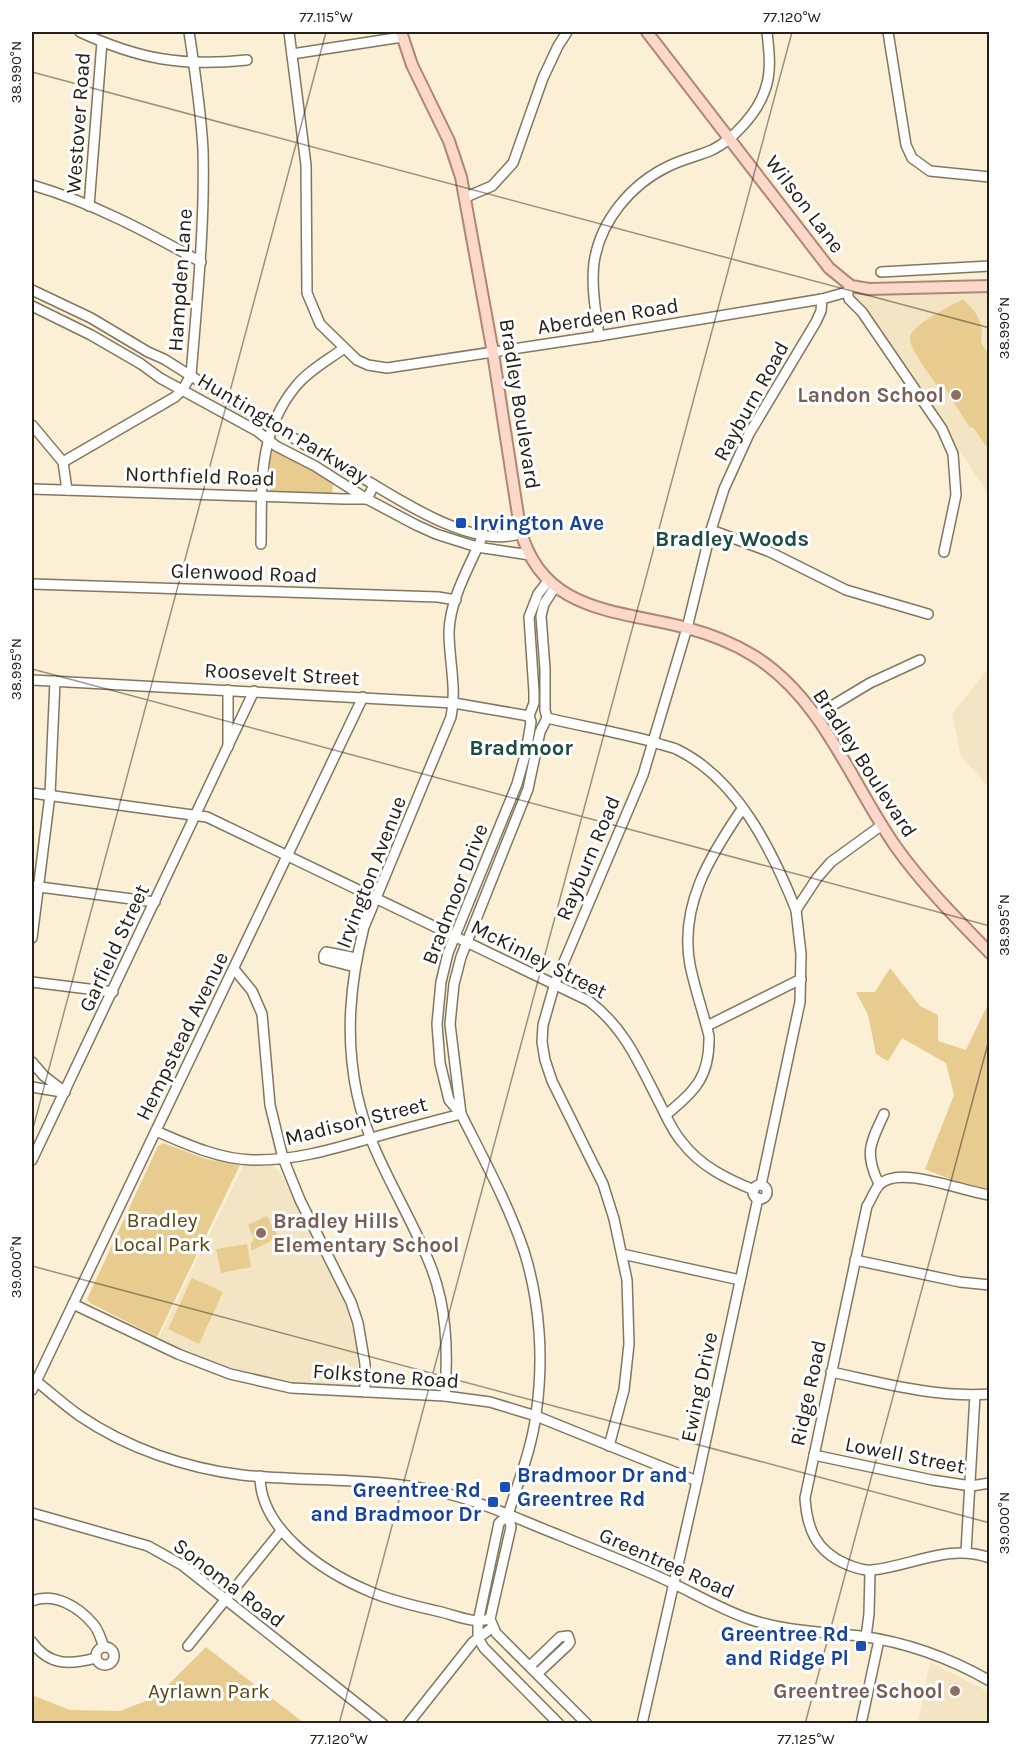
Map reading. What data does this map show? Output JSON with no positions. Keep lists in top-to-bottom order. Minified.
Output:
{"streets":{"main road":["Wilson Lane","Bradley Boulevard"],"street":["Westover Road","Hampden Lane","Aberdeen Road","Rayburn Road","Huntington Parkway","Northfield Road","Glenwood Road","Roosevelt Street","Irvington Avenue","Bradmoor Drive","Garfield Street","McKinley Street","Hempstead Avenue","Madison Street","Folkstone Road","Ewing Drive","Ridge Road","Lowell Street","Greentree Road","Sonoma Road"]},"crossings":[["Wilson Lane","Aberdeen Road"],["Hampden Lane","Huntington Parkway"],["Aberdeen Road","Rayburn Road"],["Aberdeen Road","Bradley Boulevard"],["Rayburn Road","Bradley Boulevard"],["Rayburn Road","McKinley Street"],["Rayburn Road","Folkstone Road"],["Bradley Boulevard","Huntington Parkway"],["Bradley Boulevard","Bradmoor Drive"],["Huntington Parkway","Northfield Road"],["Huntington Parkway","Irvington Avenue"],["Glenwood Road","Irvington Avenue"],["Roosevelt Street","Irvington Avenue"],["Roosevelt Street","Bradmoor Drive"],["Roosevelt Street","Garfield Street"],["Roosevelt Street","Hempstead Avenue"],["Irvington Avenue","McKinley Street"],["Irvington Avenue","Madison Street"],["Irvington Avenue","Folkstone Road"],["Bradmoor Drive","McKinley Street"],["Bradmoor Drive","Madison Street"],["Bradmoor Drive","Folkstone Road"],["Bradmoor Drive","Greentree Road"],["Garfield Street","McKinley Street"],["McKinley Street","Hempstead Avenue"],["McKinley Street","Ewing Drive"],["Hempstead Avenue","Madison Street"],["Hempstead Avenue","Folkstone Road"],["Hempstead Avenue","Greentree Road"],["Folkstone Road","Ewing Drive"],["Ewing Drive","Greentree Road"],["Ridge Road","Lowell Street"]],"districts":["Bradley Woods","Bradmoor"],"parks":["Bradley Local Park","Ayrlawn Park"],"places":{"other":["Landon School","Bradley Hills Elementary School","Greentree School"],"transit":["Irvington Ave","Bradmoor Dr and Greentree Rd","Greentree Rd and Bradmoor Dr","Greentree Rd and Ridge Pl"]},"coordinates":["77.115°W","77.120°W","38.990°N","38.995°N","39.000°N","77.125°W"]}
